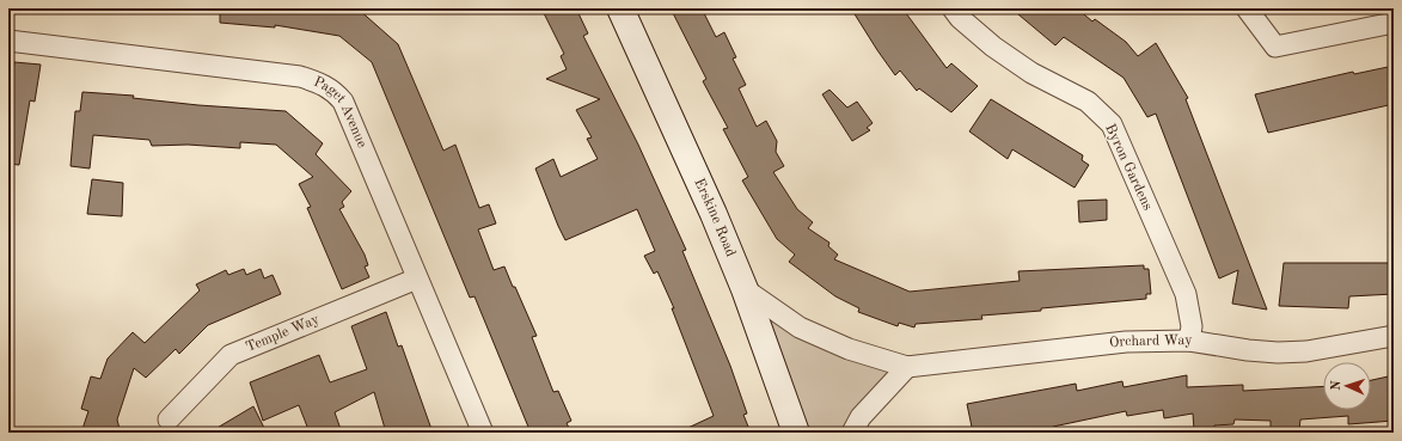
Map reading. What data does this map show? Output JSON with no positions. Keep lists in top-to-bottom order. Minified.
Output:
{"streets":{"street":["Paget Avenue","Byron Gardens","Erskine Road","Temple Way","Orchard Way"]},"crossings":[["Paget Avenue","Temple Way"],["Byron Gardens","Orchard Way"],["Erskine Road","Orchard Way"]],"north":"left"}
